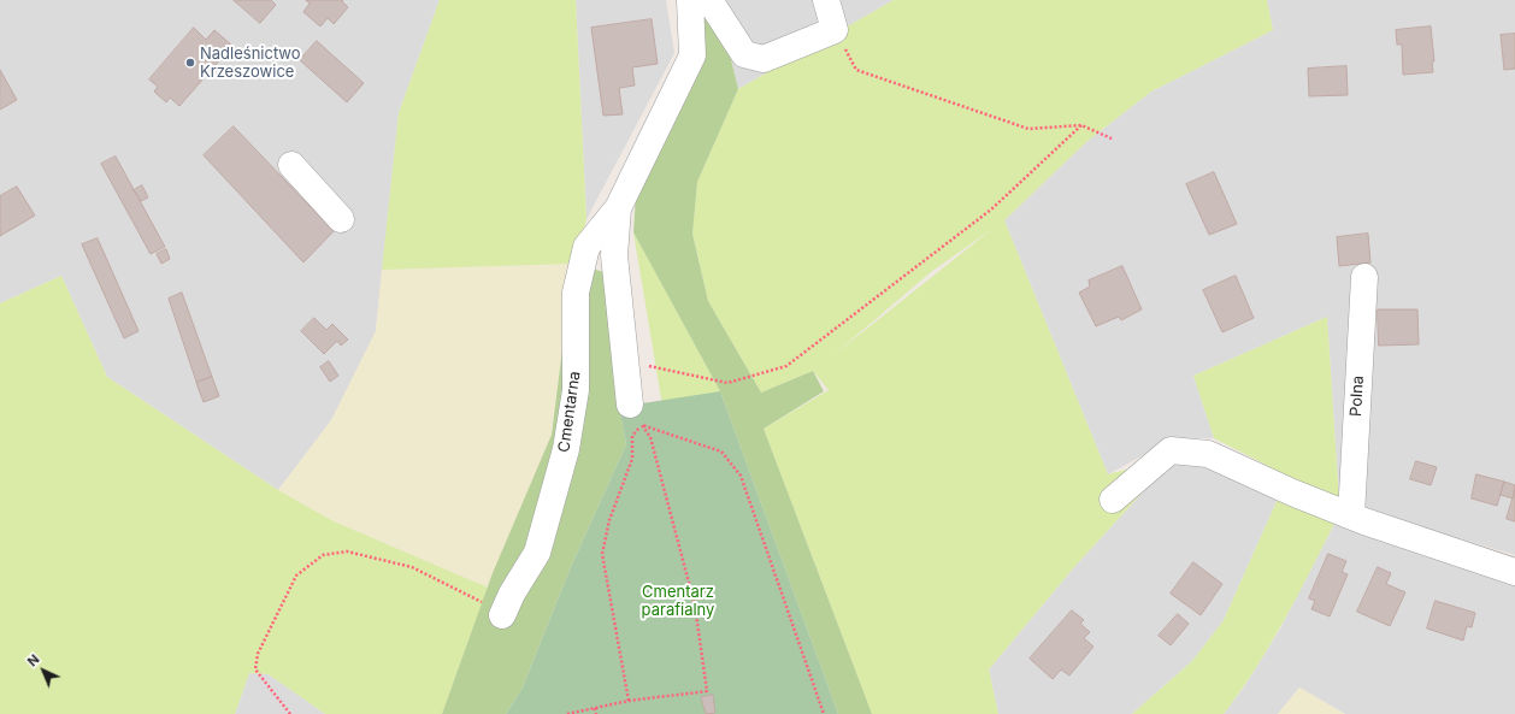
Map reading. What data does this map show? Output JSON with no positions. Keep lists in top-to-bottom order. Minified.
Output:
{"streets":{"street":["Polna","Cmentarna"]},"parks":["Cmentarz parafialny"],"places":["Nadleśnictwo Krzeszowice"],"north":"top left"}
